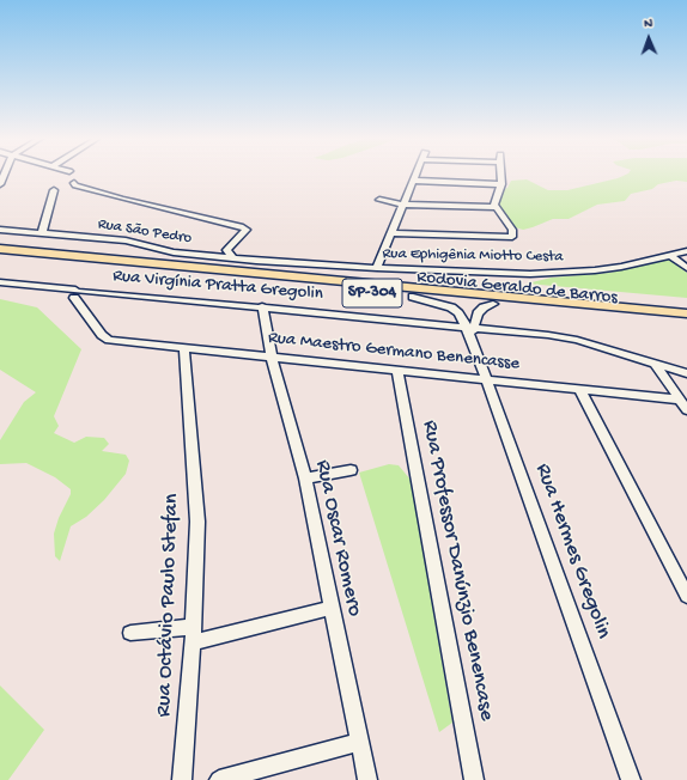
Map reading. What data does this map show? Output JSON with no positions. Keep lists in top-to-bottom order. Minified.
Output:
{"streets":{"highway":["Rodovia Geraldo de Barros","SP-304"],"street":["Rua São Pedro","Rua Ephigênia Miotto Cesta","Rua Virgínia Pratta Gregolin","Rua Maestro Germano Benencasse","Rua Oscar Romero","Rua Hermes Gregolin","Rua Professor Danúnzio Benencase","Rua Octávio Paulo Stefan"]},"crossings":[["Rua São Pedro","Rua Ephigênia Miotto Cesta"],["Rua Virgínia Pratta Gregolin","Rua Maestro Germano Benencasse"],["Rua Virgínia Pratta Gregolin","Rua Oscar Romero"],["Rua Virgínia Pratta Gregolin","Rua Hermes Gregolin"],["Rua Maestro Germano Benencasse","Rua Oscar Romero"],["Rua Maestro Germano Benencasse","Rua Hermes Gregolin"],["Rua Maestro Germano Benencasse","Rua Professor Danúnzio Benencase"],["Rua Maestro Germano Benencasse","Rua Octávio Paulo Stefan"]],"north":"top"}
